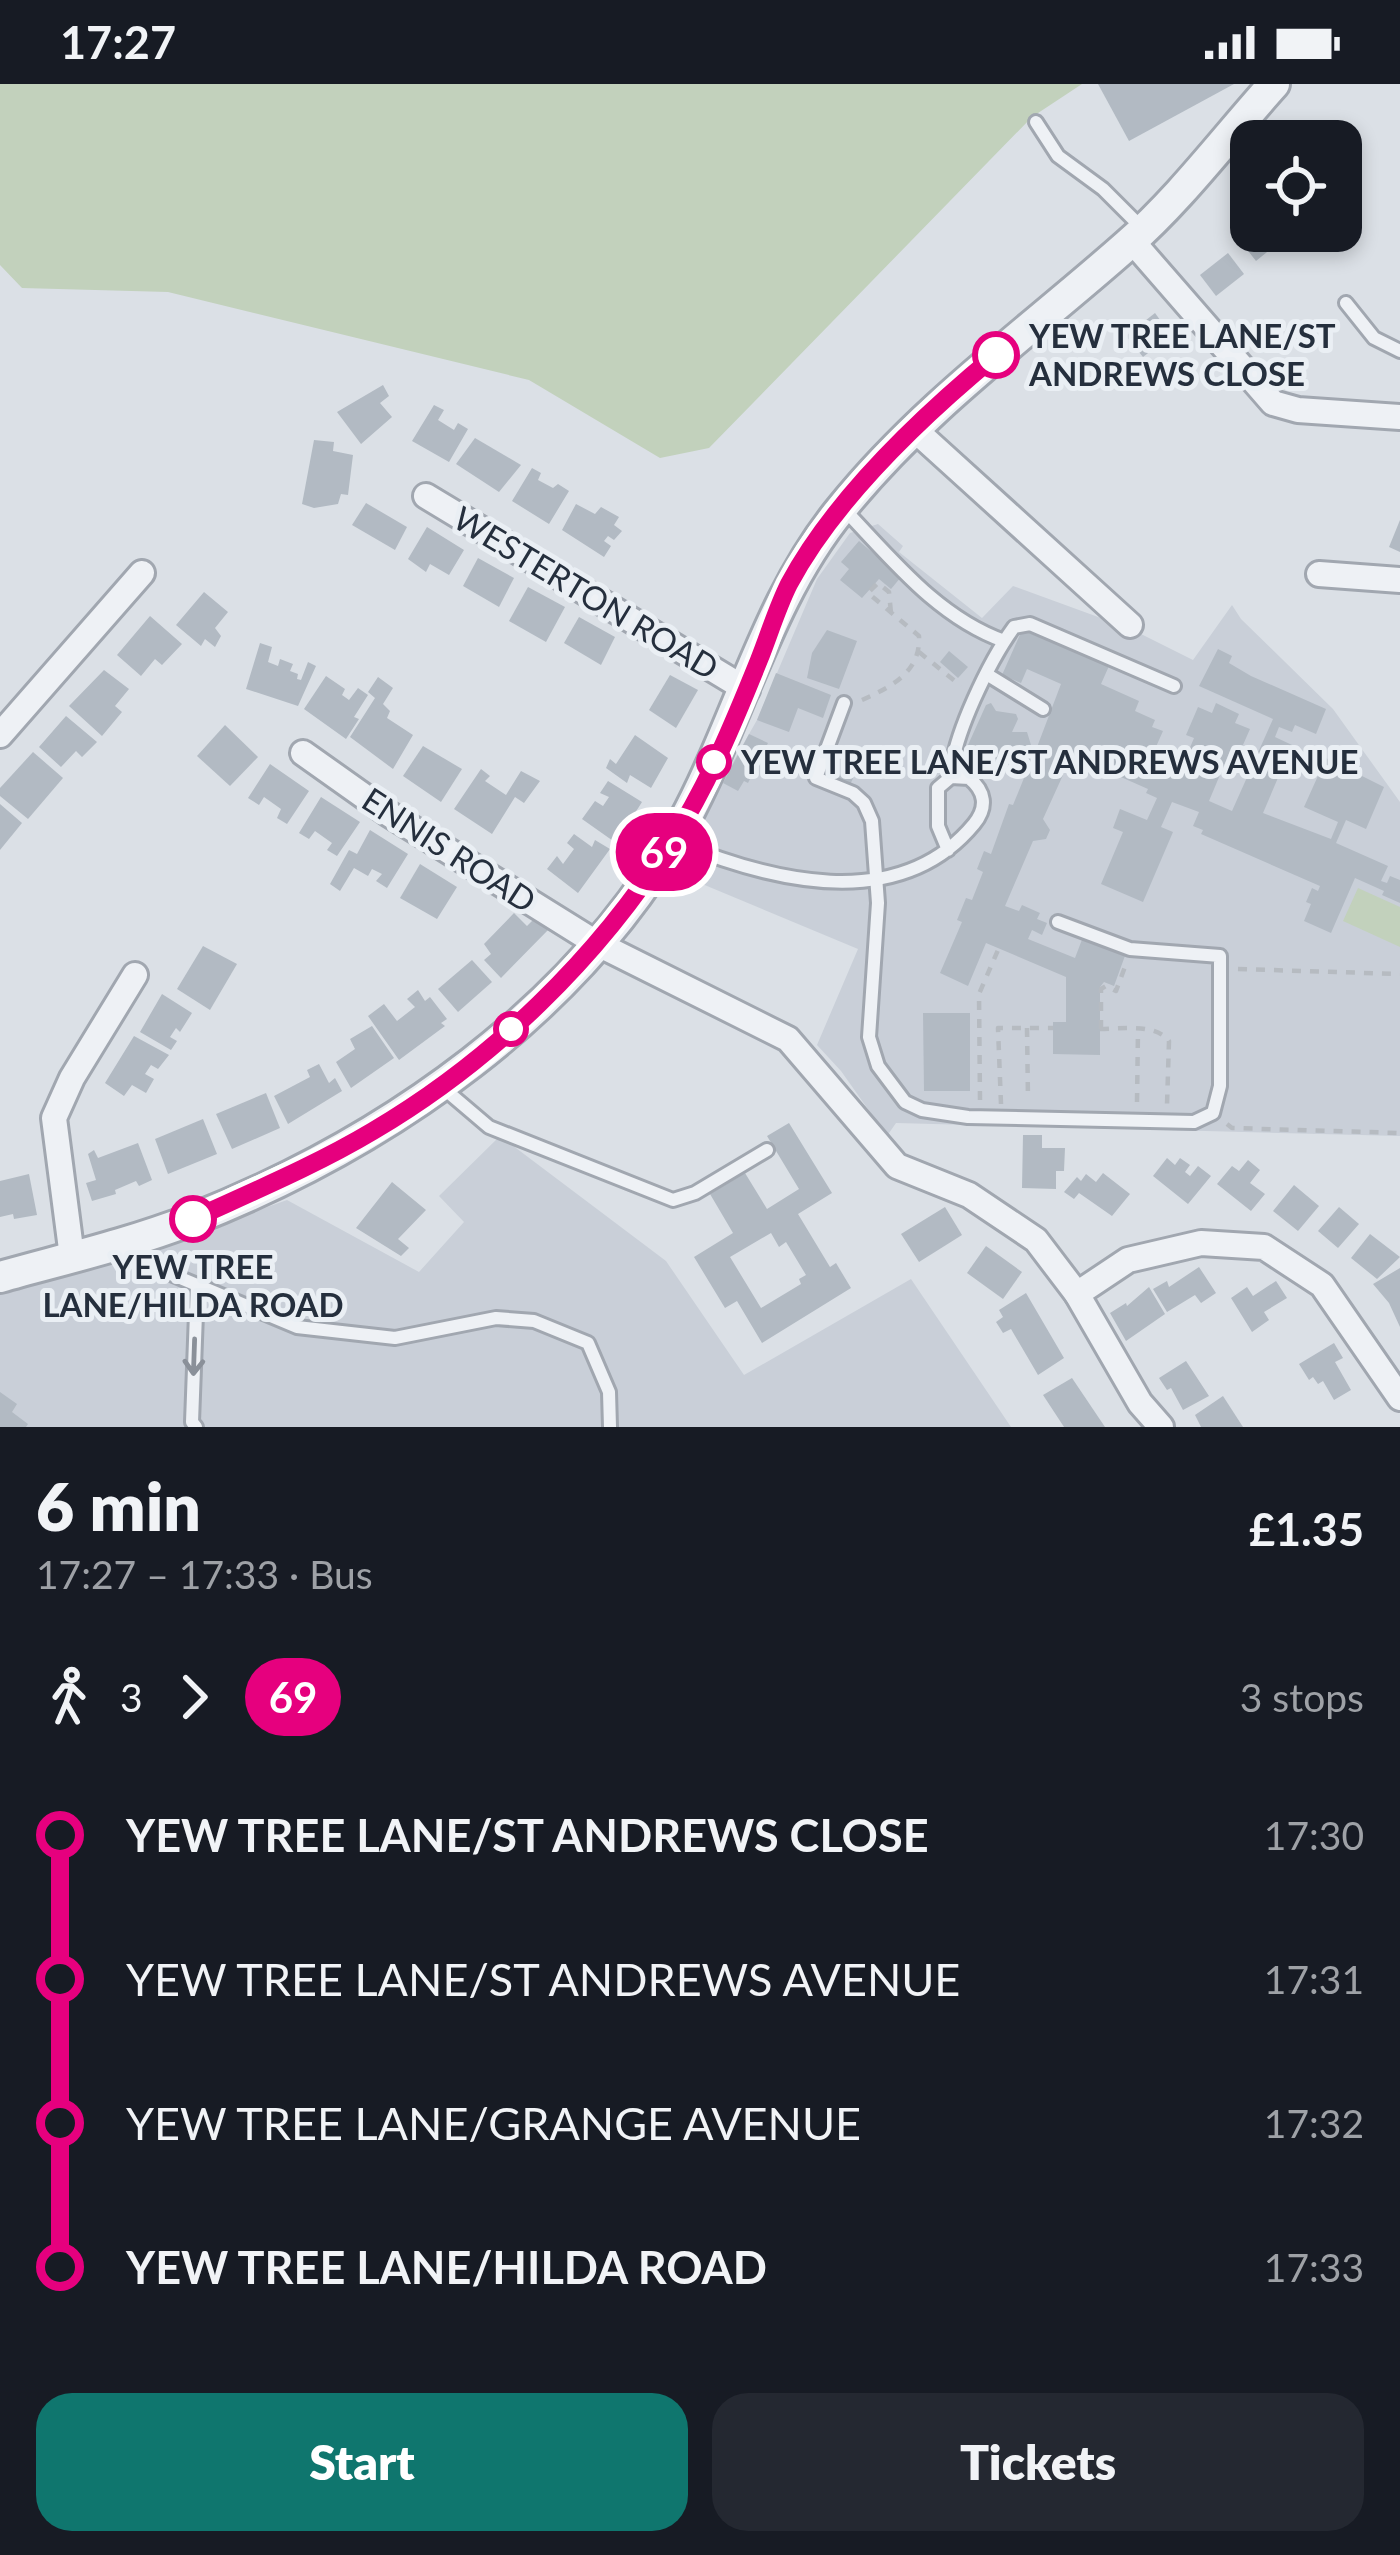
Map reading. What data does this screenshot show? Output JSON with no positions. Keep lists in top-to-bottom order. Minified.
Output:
{"streets":{"street":["WESTERTON ROAD","ENNIS ROAD"]},"places":["YEW TREE LANE/ST ANDREWS CLOSE","YEW TREE LANE/ST ANDREWS AVENUE","YEW TREE LANE/HILDA ROAD"],"lines":["bus line 69"],"page":{"status":"17:27","on_map":"69","heading":["6 min","17:27 – 17:33 · Bus","£1.35"],"legs":["3","69","3 stops"],"list":[{"name":"YEW TREE LANE/ST ANDREWS CLOSE","value":"17:30"},{"name":"YEW TREE LANE/ST ANDREWS AVENUE","value":"17:31"},{"name":"YEW TREE LANE/GRANGE AVENUE","value":"17:32"},{"name":"YEW TREE LANE/HILDA ROAD","value":"17:33"}],"buttons":["Start","Tickets"]}}
